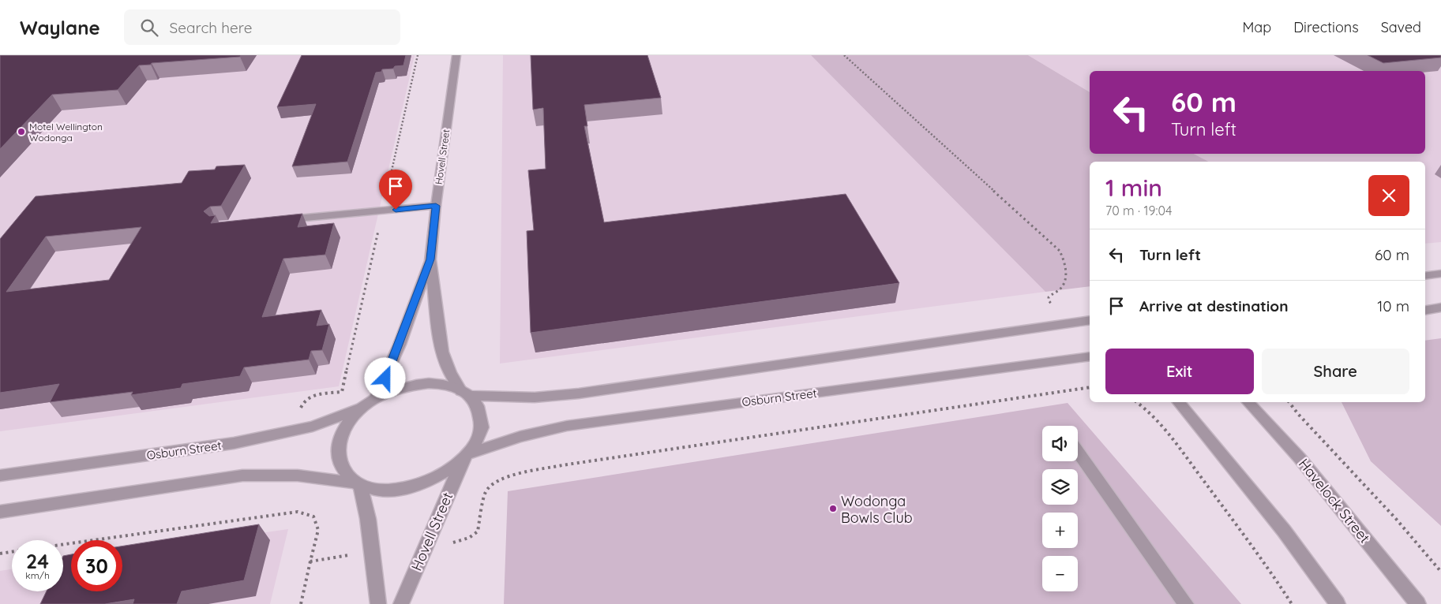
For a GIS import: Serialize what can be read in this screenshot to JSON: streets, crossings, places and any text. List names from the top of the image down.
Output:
{
  "streets": {
    "street": ["Hovell Street", "Osburn Street", "Havelock Street"]
  },
  "crossings": [
    ["Hovell Street", "Osburn Street"]
  ],
  "places": ["Motel Wellington Wodonga", "Wodonga Bowls Club"],
  "page": {
    "header": "Waylane",
    "search": "Search here",
    "nav": ["Map", "Directions", "Saved"],
    "turn": ["60 m", "Turn left"],
    "heading": ["1 min", "70 m · 19:04"],
    "list": [
      {
        "name": "Turn left",
        "value": "60 m"
      },
      {
        "name": "Arrive at destination",
        "value": "10 m"
      }
    ],
    "buttons": ["Exit", "Share"],
    "map_buttons": ["+", "−"],
    "speed": "24 km/h",
    "limit": "30"
  }
}
